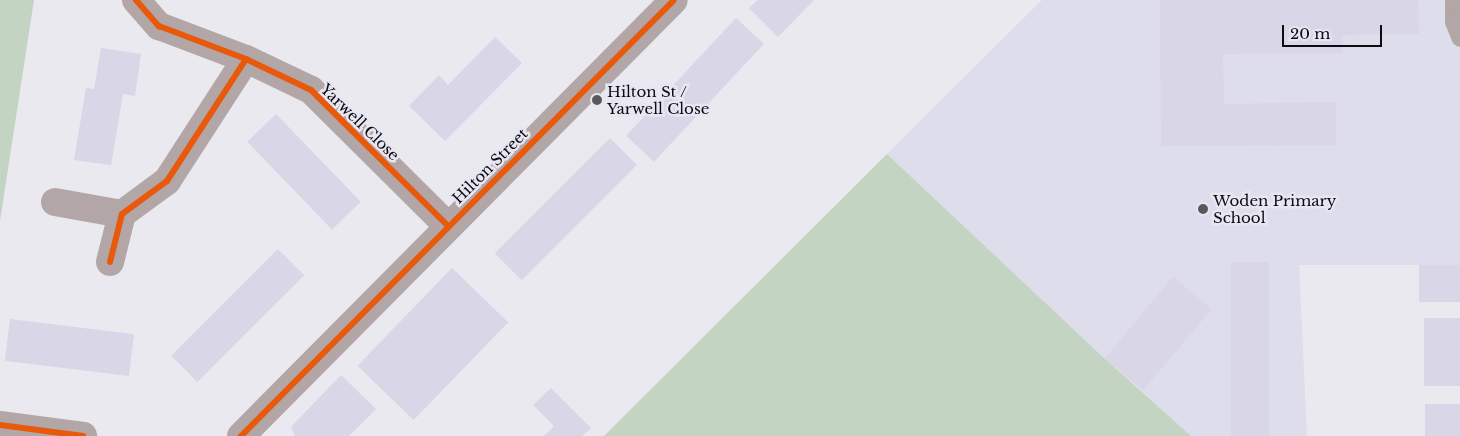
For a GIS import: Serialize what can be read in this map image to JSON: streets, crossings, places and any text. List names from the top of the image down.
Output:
{
  "streets": {
    "street": ["Yarwell Close", "Hilton Street"]
  },
  "crossings": [
    ["Yarwell Close", "Hilton Street"]
  ],
  "places": ["Hilton St / Yarwell Close", "Woden Primary School"],
  "scale_bar": "20 m"
}
